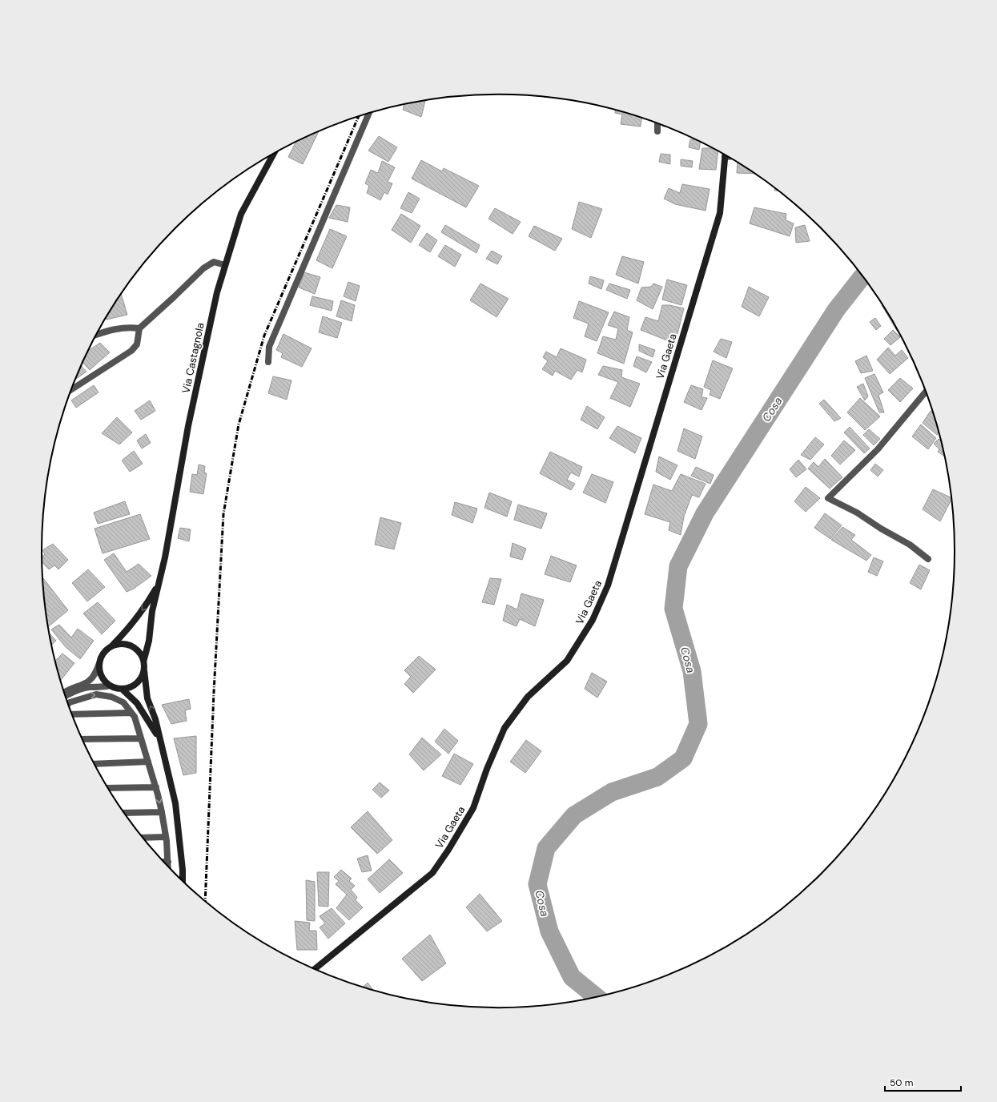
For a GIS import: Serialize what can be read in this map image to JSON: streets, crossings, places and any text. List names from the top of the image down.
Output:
{
  "streets": {
    "main road": ["Via Gaeta", "Via Castagnola"]
  },
  "water": ["Cosa"],
  "scale_bar": "50 m"
}
